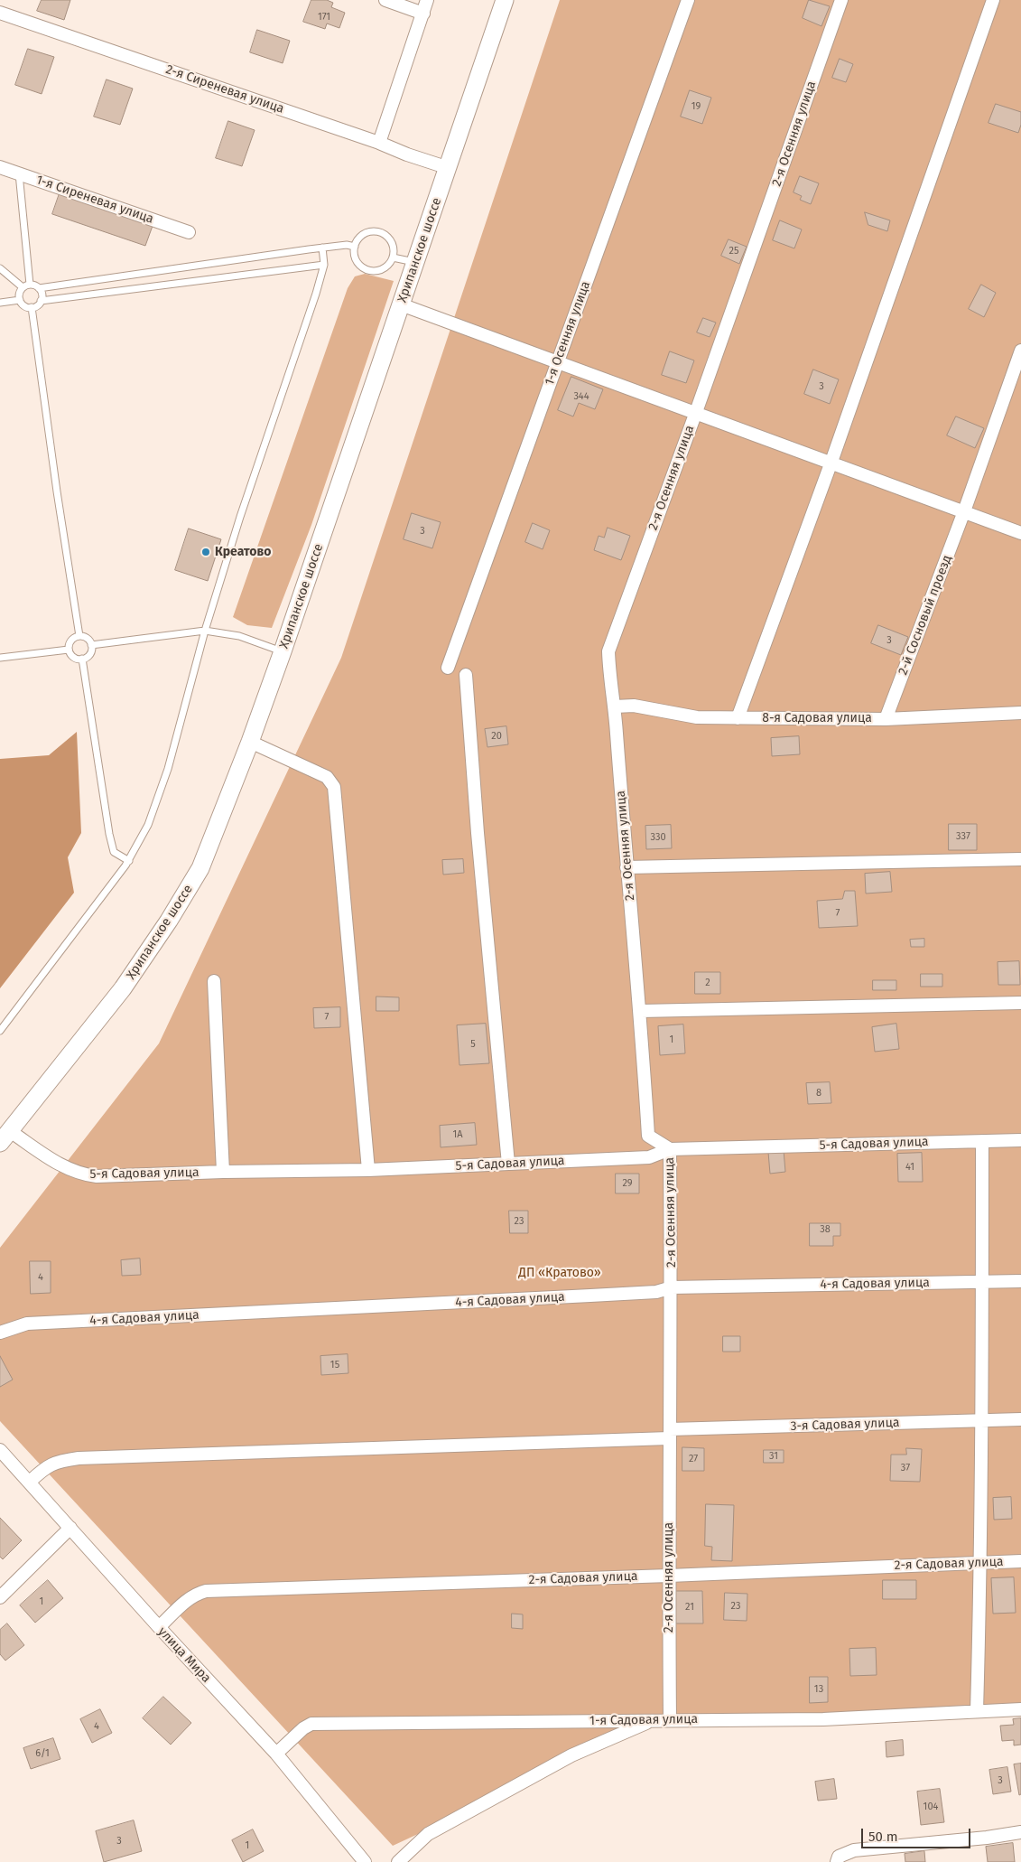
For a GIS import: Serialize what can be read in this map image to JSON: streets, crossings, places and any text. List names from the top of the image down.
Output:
{
  "streets": {
    "main road": ["Хрипанское шоссе"],
    "street": [
      "2-я Сиреневая улица",
      "2-я Осенняя улица",
      "1-я Сиреневая улица",
      "1-я Осенняя улица",
      "2-й Сосновый проезд",
      "8-я Садовая улица",
      "5-я Садовая улица",
      "4-я Садовая улица",
      "3-я Садовая улица",
      "2-я Садовая улица",
      "улица Мира",
      "1-я Садовая улица"
    ]
  },
  "crossings": [
    ["2-я Сиреневая улица", "Хрипанское шоссе"],
    ["2-я Осенняя улица", "8-я Садовая улица"],
    ["2-я Осенняя улица", "5-я Садовая улица"],
    ["2-я Осенняя улица", "4-я Садовая улица"],
    ["2-я Осенняя улица", "3-я Садовая улица"],
    ["2-я Осенняя улица", "2-я Садовая улица"],
    ["2-я Осенняя улица", "1-я Садовая улица"],
    ["Хрипанское шоссе", "5-я Садовая улица"],
    ["2-й Сосновый проезд", "8-я Садовая улица"],
    ["3-я Садовая улица", "улица Мира"],
    ["2-я Садовая улица", "улица Мира"],
    ["улица Мира", "1-я Садовая улица"]
  ],
  "parks": ["ДП «Кратово»"],
  "places": ["Креатово"],
  "house_numbers": [
    "171",
    "19",
    "25",
    "3",
    "344",
    "3",
    "3",
    "20",
    "337",
    "330",
    "7",
    "2",
    "7",
    "1",
    "5",
    "8",
    "1А",
    "41",
    "29",
    "23",
    "38",
    "4",
    "15",
    "31",
    "27",
    "37",
    "1",
    "23",
    "21",
    "13",
    "4",
    "6/1",
    "3",
    "104",
    "3",
    "1"
  ],
  "scale_bar": "50 m"
}
